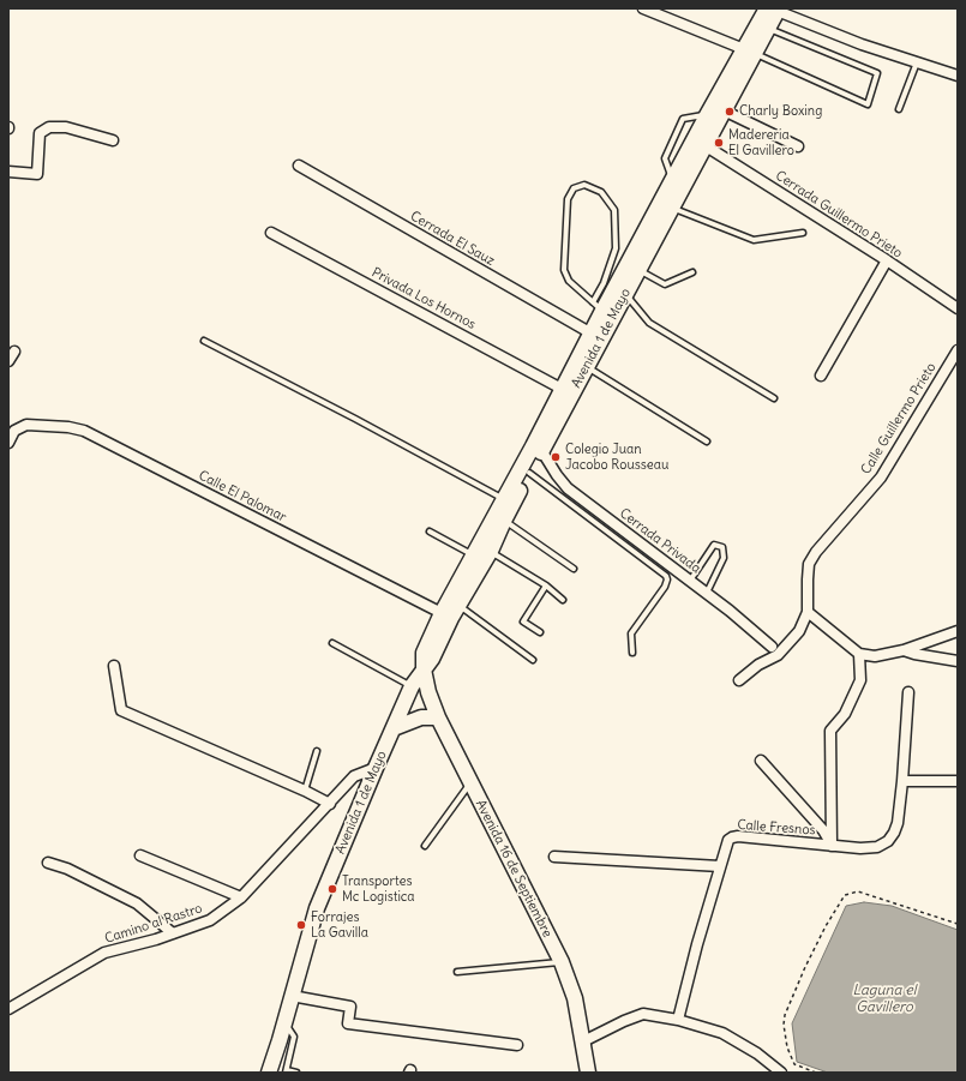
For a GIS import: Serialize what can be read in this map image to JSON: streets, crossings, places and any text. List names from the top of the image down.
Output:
{
  "streets": {
    "main road": ["Avenida 1 de Mayo", "Avenida 16 de Septiembre"],
    "street": [
      "Cerrada Guillermo Prieto",
      "Cerrada El Sauz",
      "Privada Los Hornos",
      "Calle Guillermo Prieto",
      "Calle El Palomar",
      "Cerrada Privada",
      "Calle Fresnos",
      "Camino al Rastro"
    ]
  },
  "crossings": [
    ["Cerrada Guillermo Prieto", "Avenida 1 de Mayo"],
    ["Cerrada El Sauz", "Avenida 1 de Mayo"],
    ["Privada Los Hornos", "Avenida 1 de Mayo"],
    ["Avenida 1 de Mayo", "Calle El Palomar"],
    ["Avenida 1 de Mayo", "Cerrada Privada"],
    ["Avenida 1 de Mayo", "Avenida 16 de Septiembre"],
    ["Avenida 1 de Mayo", "Camino al Rastro"]
  ],
  "water": ["Laguna el Gavillero"],
  "places": [
    "Charly Boxing",
    "Madereria El Gavillero",
    "Colegio Juan Jacobo Rousseau",
    "Transportes Mc Logistica",
    "Forrajes La Gavilla"
  ]
}
